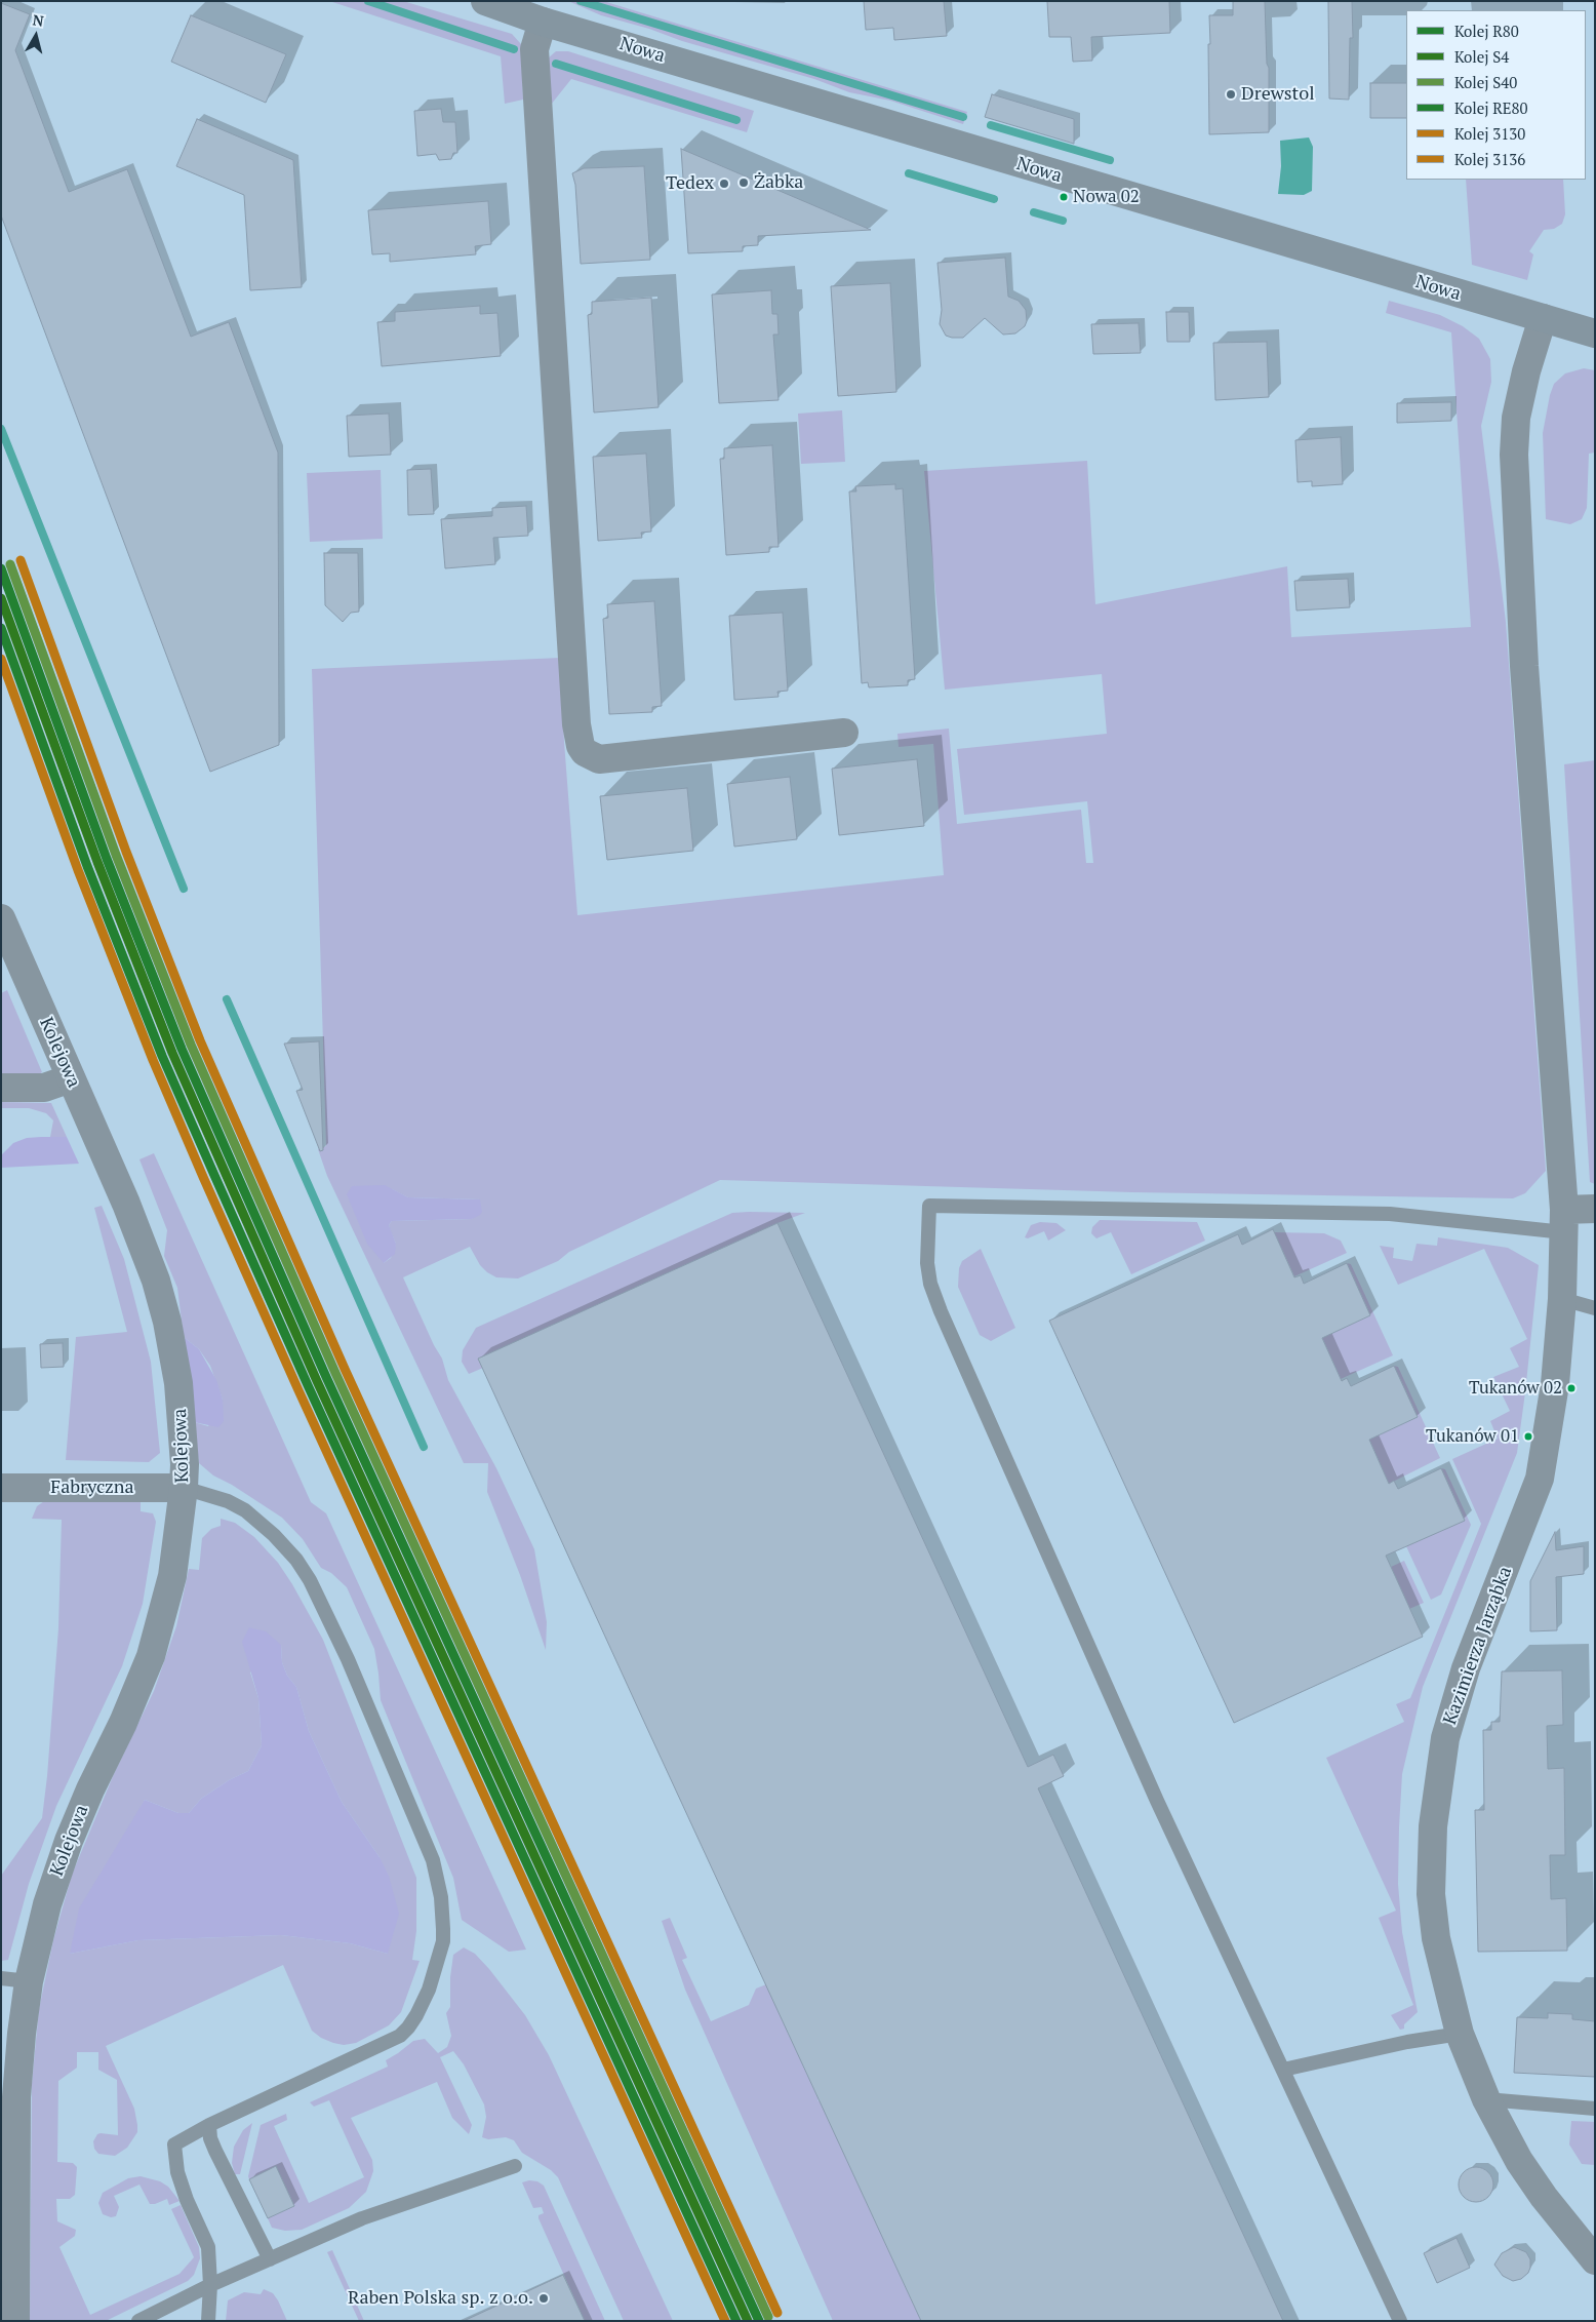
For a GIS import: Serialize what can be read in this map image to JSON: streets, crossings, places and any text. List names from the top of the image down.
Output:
{
  "streets": {
    "main road": ["Nowa"],
    "street": ["Kolejowa", "Fabryczna", "Kazimierza Jarząbka"]
  },
  "crossings": [
    ["Nowa", "Kazimierza Jarząbka"],
    ["Kolejowa", "Fabryczna"]
  ],
  "places": [
    "Drewstol",
    "Żabka",
    "Tedex",
    "Nowa 02",
    "Tukanów 02",
    "Tukanów 01",
    "Raben Polska sp. z o.o."
  ],
  "lines": [
    "rail line 3130",
    "rail line S40",
    "rail line R80",
    "rail line S4",
    "rail line RE80",
    "rail line 3136"
  ],
  "legend": [
    "Kolej R80",
    "Kolej S4",
    "Kolej S40",
    "Kolej RE80",
    "Kolej 3130",
    "Kolej 3136"
  ],
  "north": "top"
}
